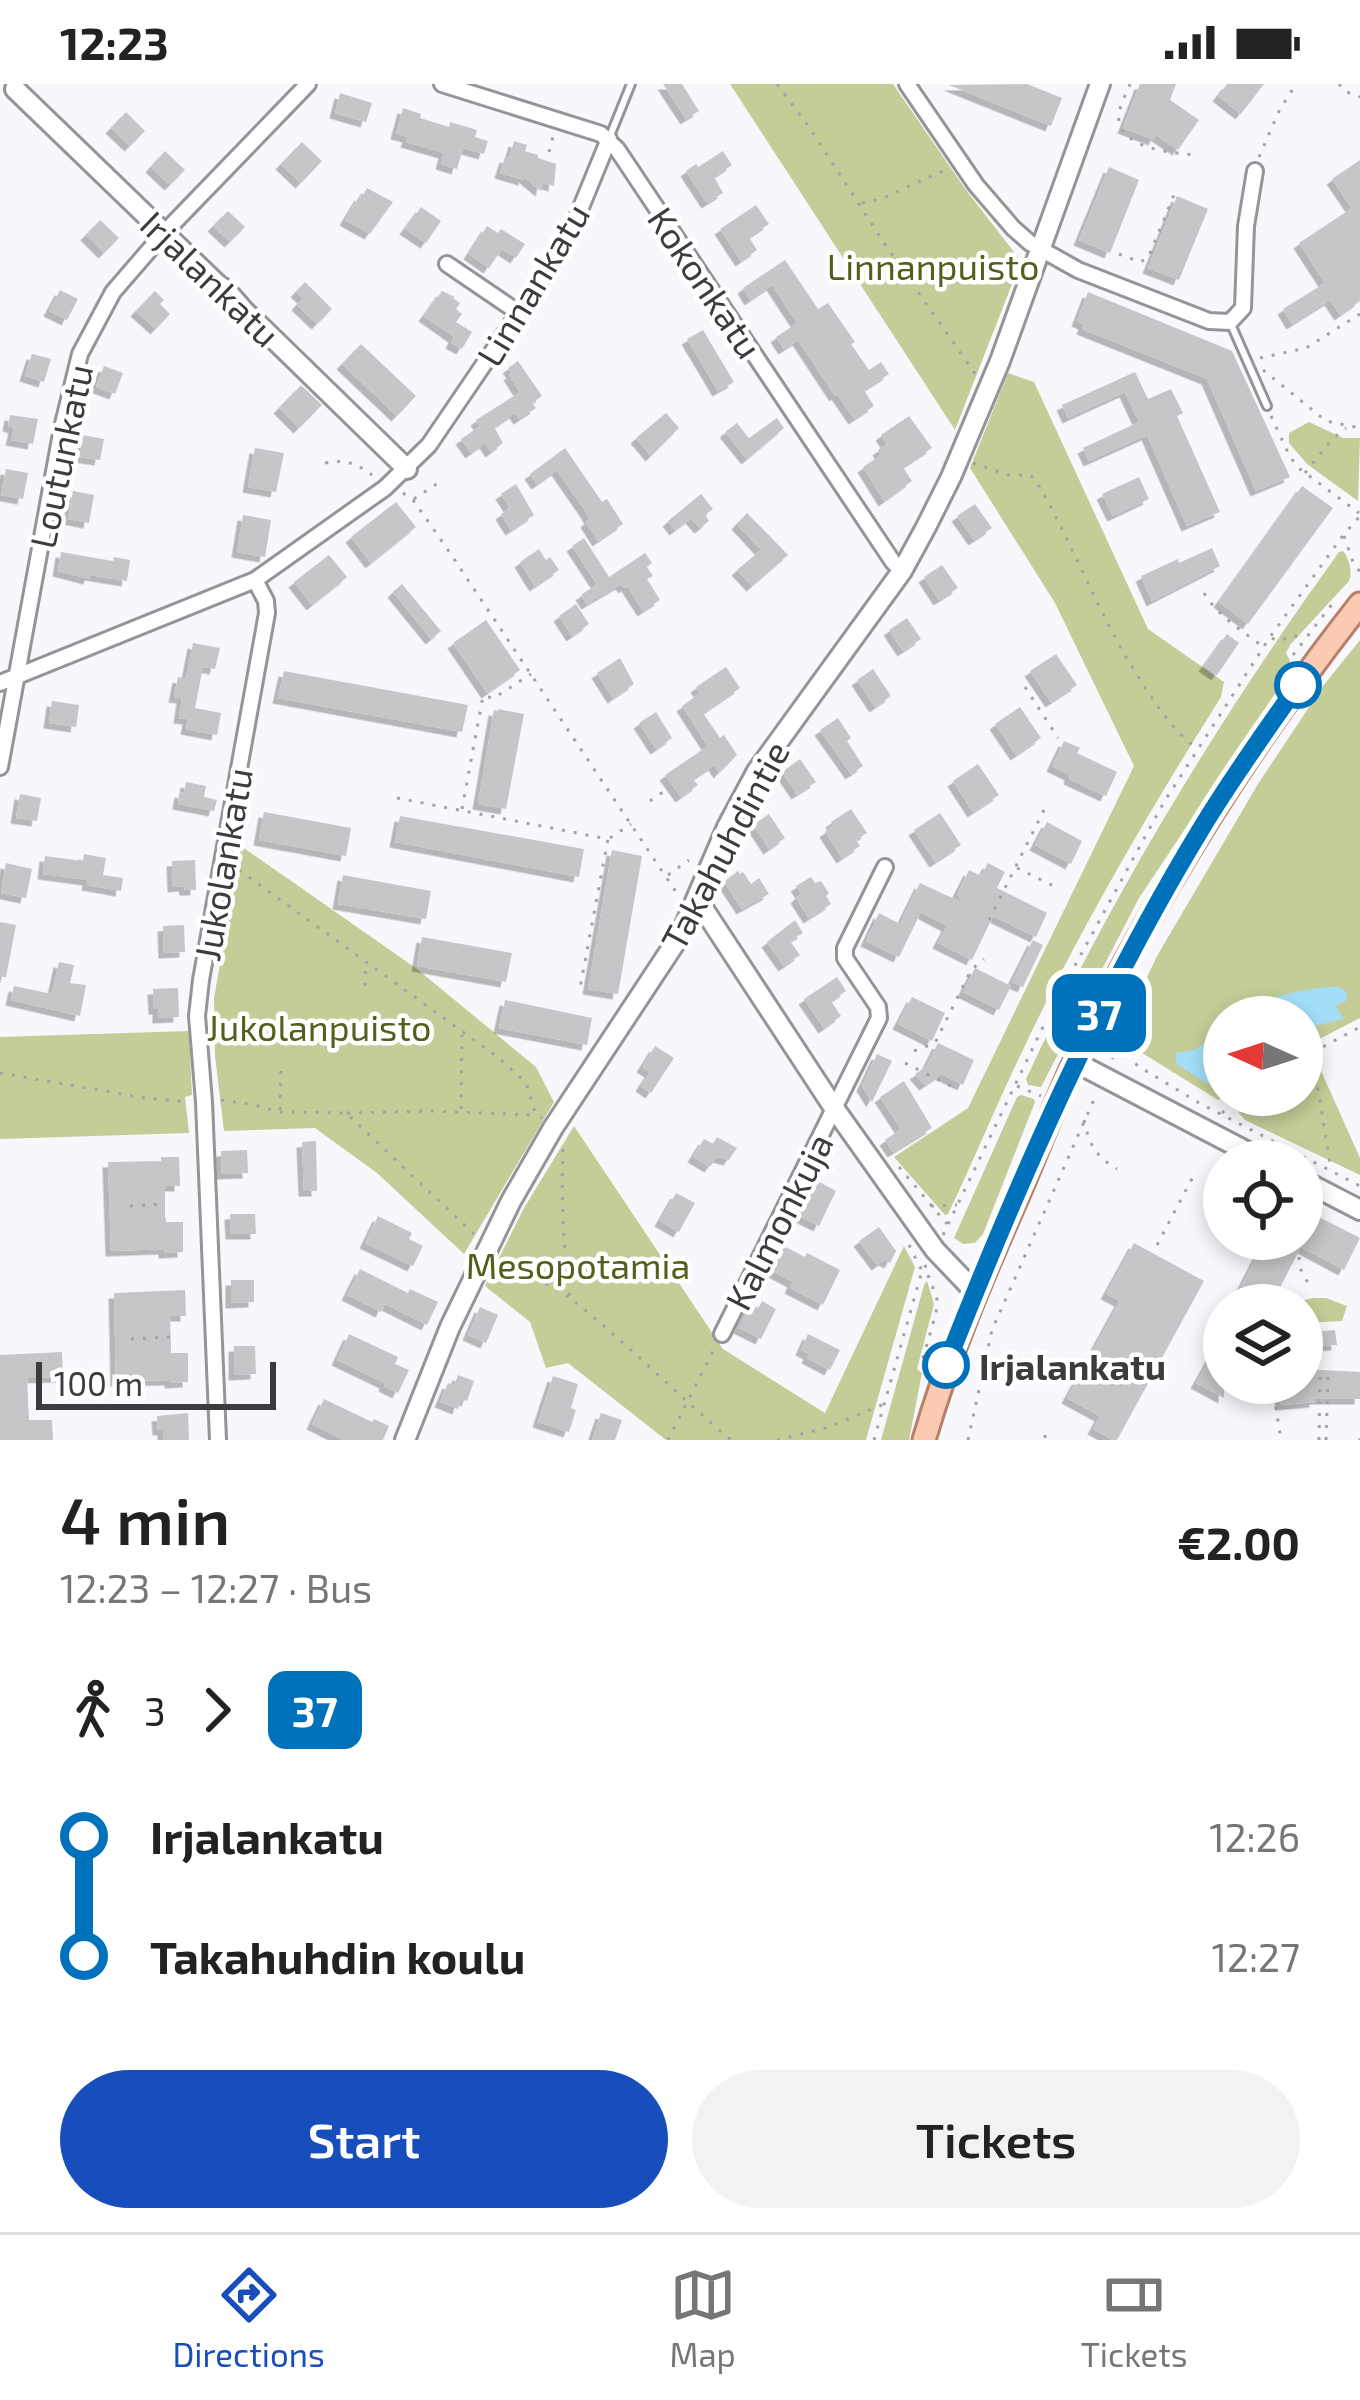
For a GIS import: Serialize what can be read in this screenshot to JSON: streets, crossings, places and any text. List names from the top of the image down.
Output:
{
  "streets": {
    "street": [
      "Irjalankatu",
      "Kokonkatu",
      "Linnankatu",
      "Loutunkatu",
      "Takahuhdintie",
      "Jukolankatu",
      "Kalmonkuja"
    ]
  },
  "crossings": [
    ["Irjalankatu", "Linnankatu"],
    ["Irjalankatu", "Loutunkatu"],
    ["Kokonkatu", "Linnankatu"],
    ["Kokonkatu", "Takahuhdintie"],
    ["Linnankatu", "Loutunkatu"],
    ["Linnankatu", "Jukolankatu"]
  ],
  "parks": ["Linnanpuisto", "Jukolanpuisto", "Mesopotamia"],
  "places": ["Irjalankatu"],
  "lines": ["bus line 37"],
  "scale_bar": "100 m",
  "north": "left",
  "page": {
    "status": "12:23",
    "on_map": "37",
    "scale": "100 m",
    "heading": ["4 min", "12:23 – 12:27 · Bus", "€2.00"],
    "legs": ["3", "37"],
    "list": [
      {
        "name": "Irjalankatu",
        "value": "12:26"
      },
      {
        "name": "Takahuhdin koulu",
        "value": "12:27"
      }
    ],
    "buttons": ["Start", "Tickets"],
    "tabs": ["Directions", "Map", "Tickets"]
  }
}
